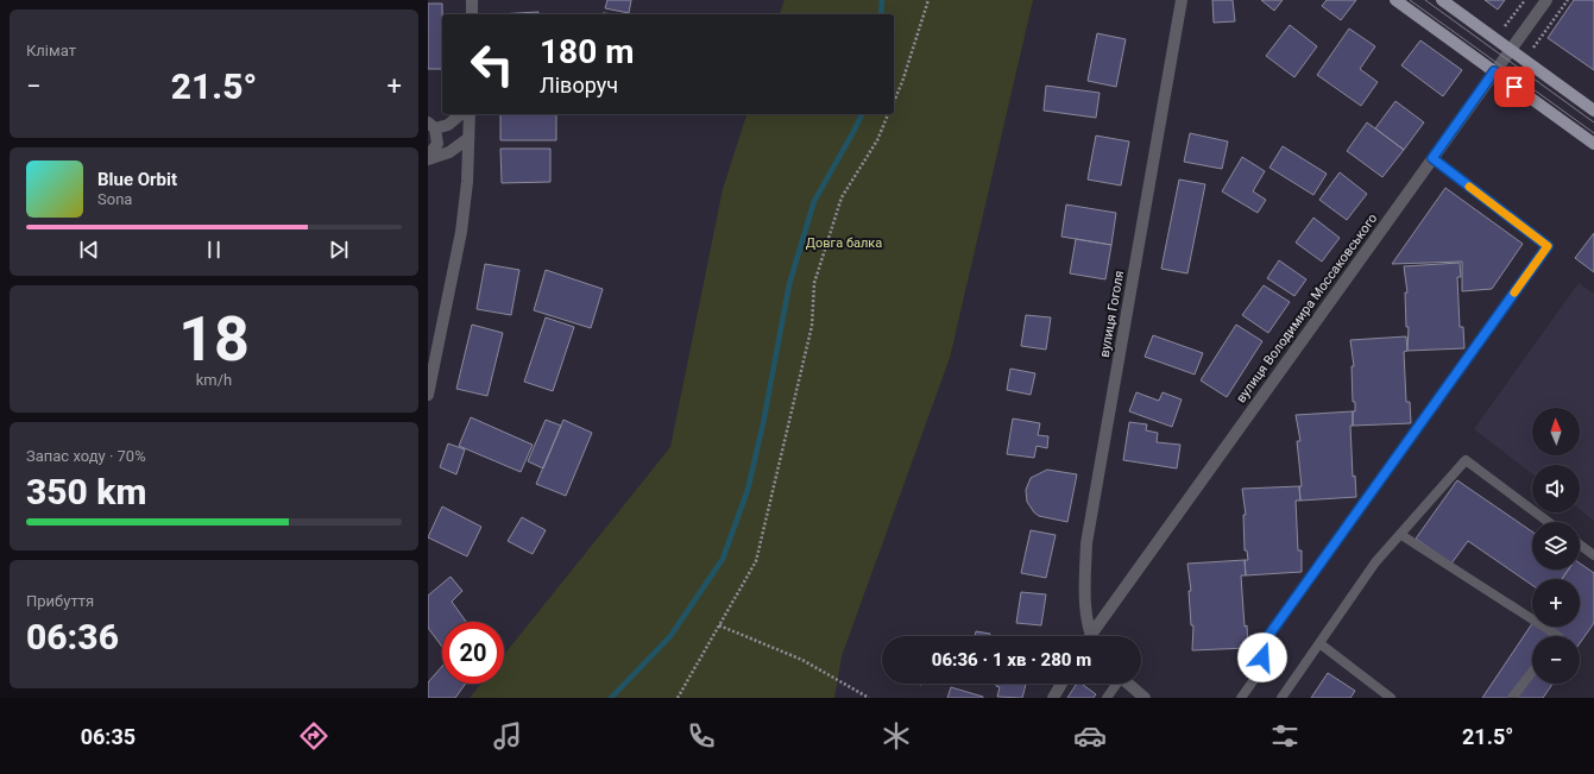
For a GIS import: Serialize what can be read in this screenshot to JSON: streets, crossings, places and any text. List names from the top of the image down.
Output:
{
  "streets": {
    "street": ["вулиця Володимира Моссаковського", "вулиця Гоголя"]
  },
  "parks": ["Довга балка"],
  "north": "top",
  "page": {
    "tile": [
      "Клімат",
      ["18", "km/h"],
      ["Запас ходу · 70%", "350 km"],
      ["Прибуття", "06:36"]
    ],
    "turn": ["180 m", "Ліворуч"],
    "heat": ["−", "21.5°", "+"],
    "song": ["Blue Orbit", "Sona"],
    "map_buttons": ["+", "−"],
    "limit": "20",
    "trip": "06:36 · 1 хв · 280 m",
    "tabs": ["06:35", "21.5°"]
  }
}
